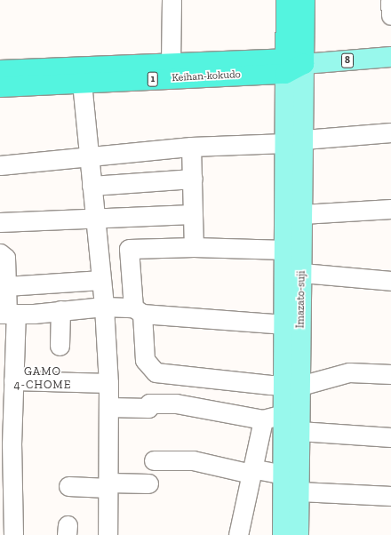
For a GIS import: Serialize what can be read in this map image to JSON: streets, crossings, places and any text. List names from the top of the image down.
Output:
{
  "streets": {
    "highway": ["Keihan-kokudo", "1"],
    "main road": ["8", "Imazato-suji"]
  },
  "crossings": [
    ["8", "Keihan-kokudo"],
    ["8", "Imazato-suji"],
    ["Keihan-kokudo", "Imazato-suji"]
  ],
  "districts": ["GAMO 4-CHOME"]
}
